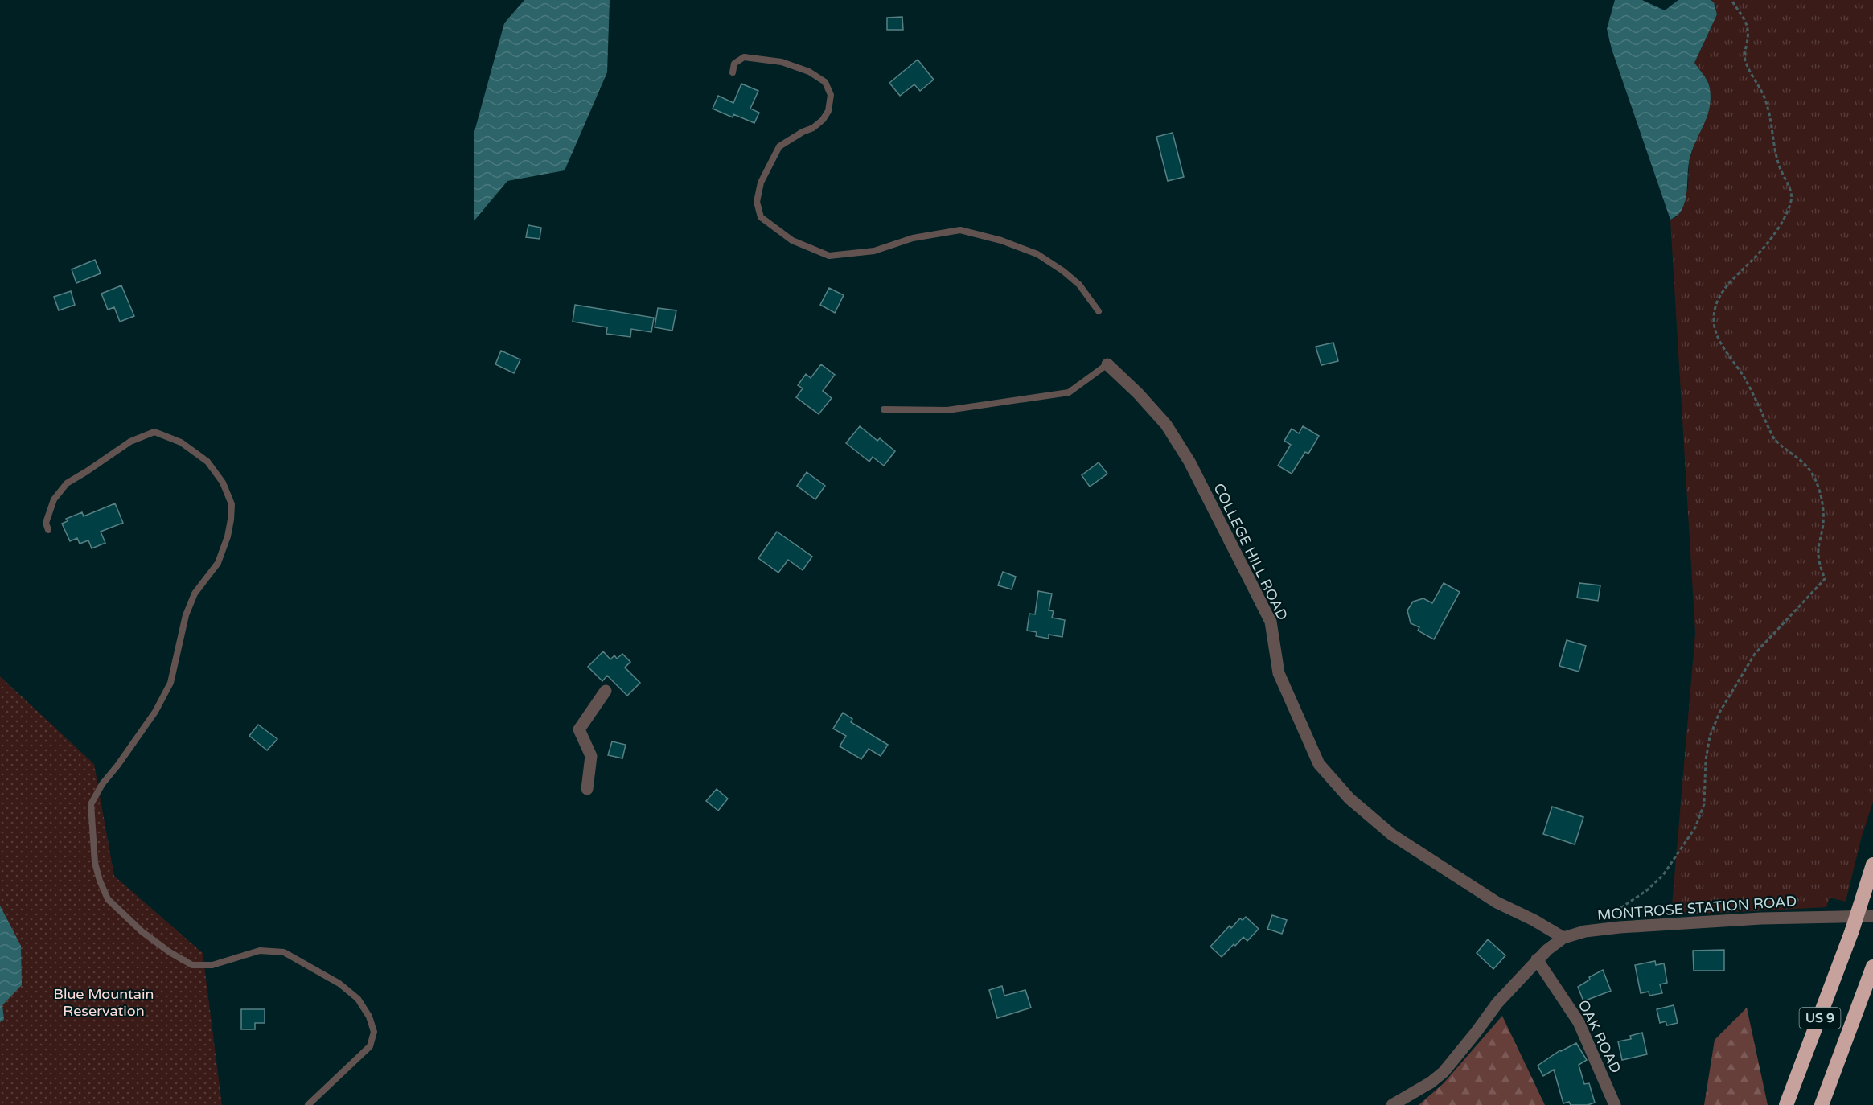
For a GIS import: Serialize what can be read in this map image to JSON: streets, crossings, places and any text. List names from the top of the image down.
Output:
{
  "streets": {
    "highway": ["US 9"],
    "street": ["COLLEGE HILL ROAD", "MONTROSE STATION ROAD", "OAK ROAD"]
  },
  "crossings": [
    ["COLLEGE HILL ROAD", "MONTROSE STATION ROAD"],
    ["MONTROSE STATION ROAD", "OAK ROAD"]
  ],
  "parks": ["Blue Mountain Reservation"]
}
